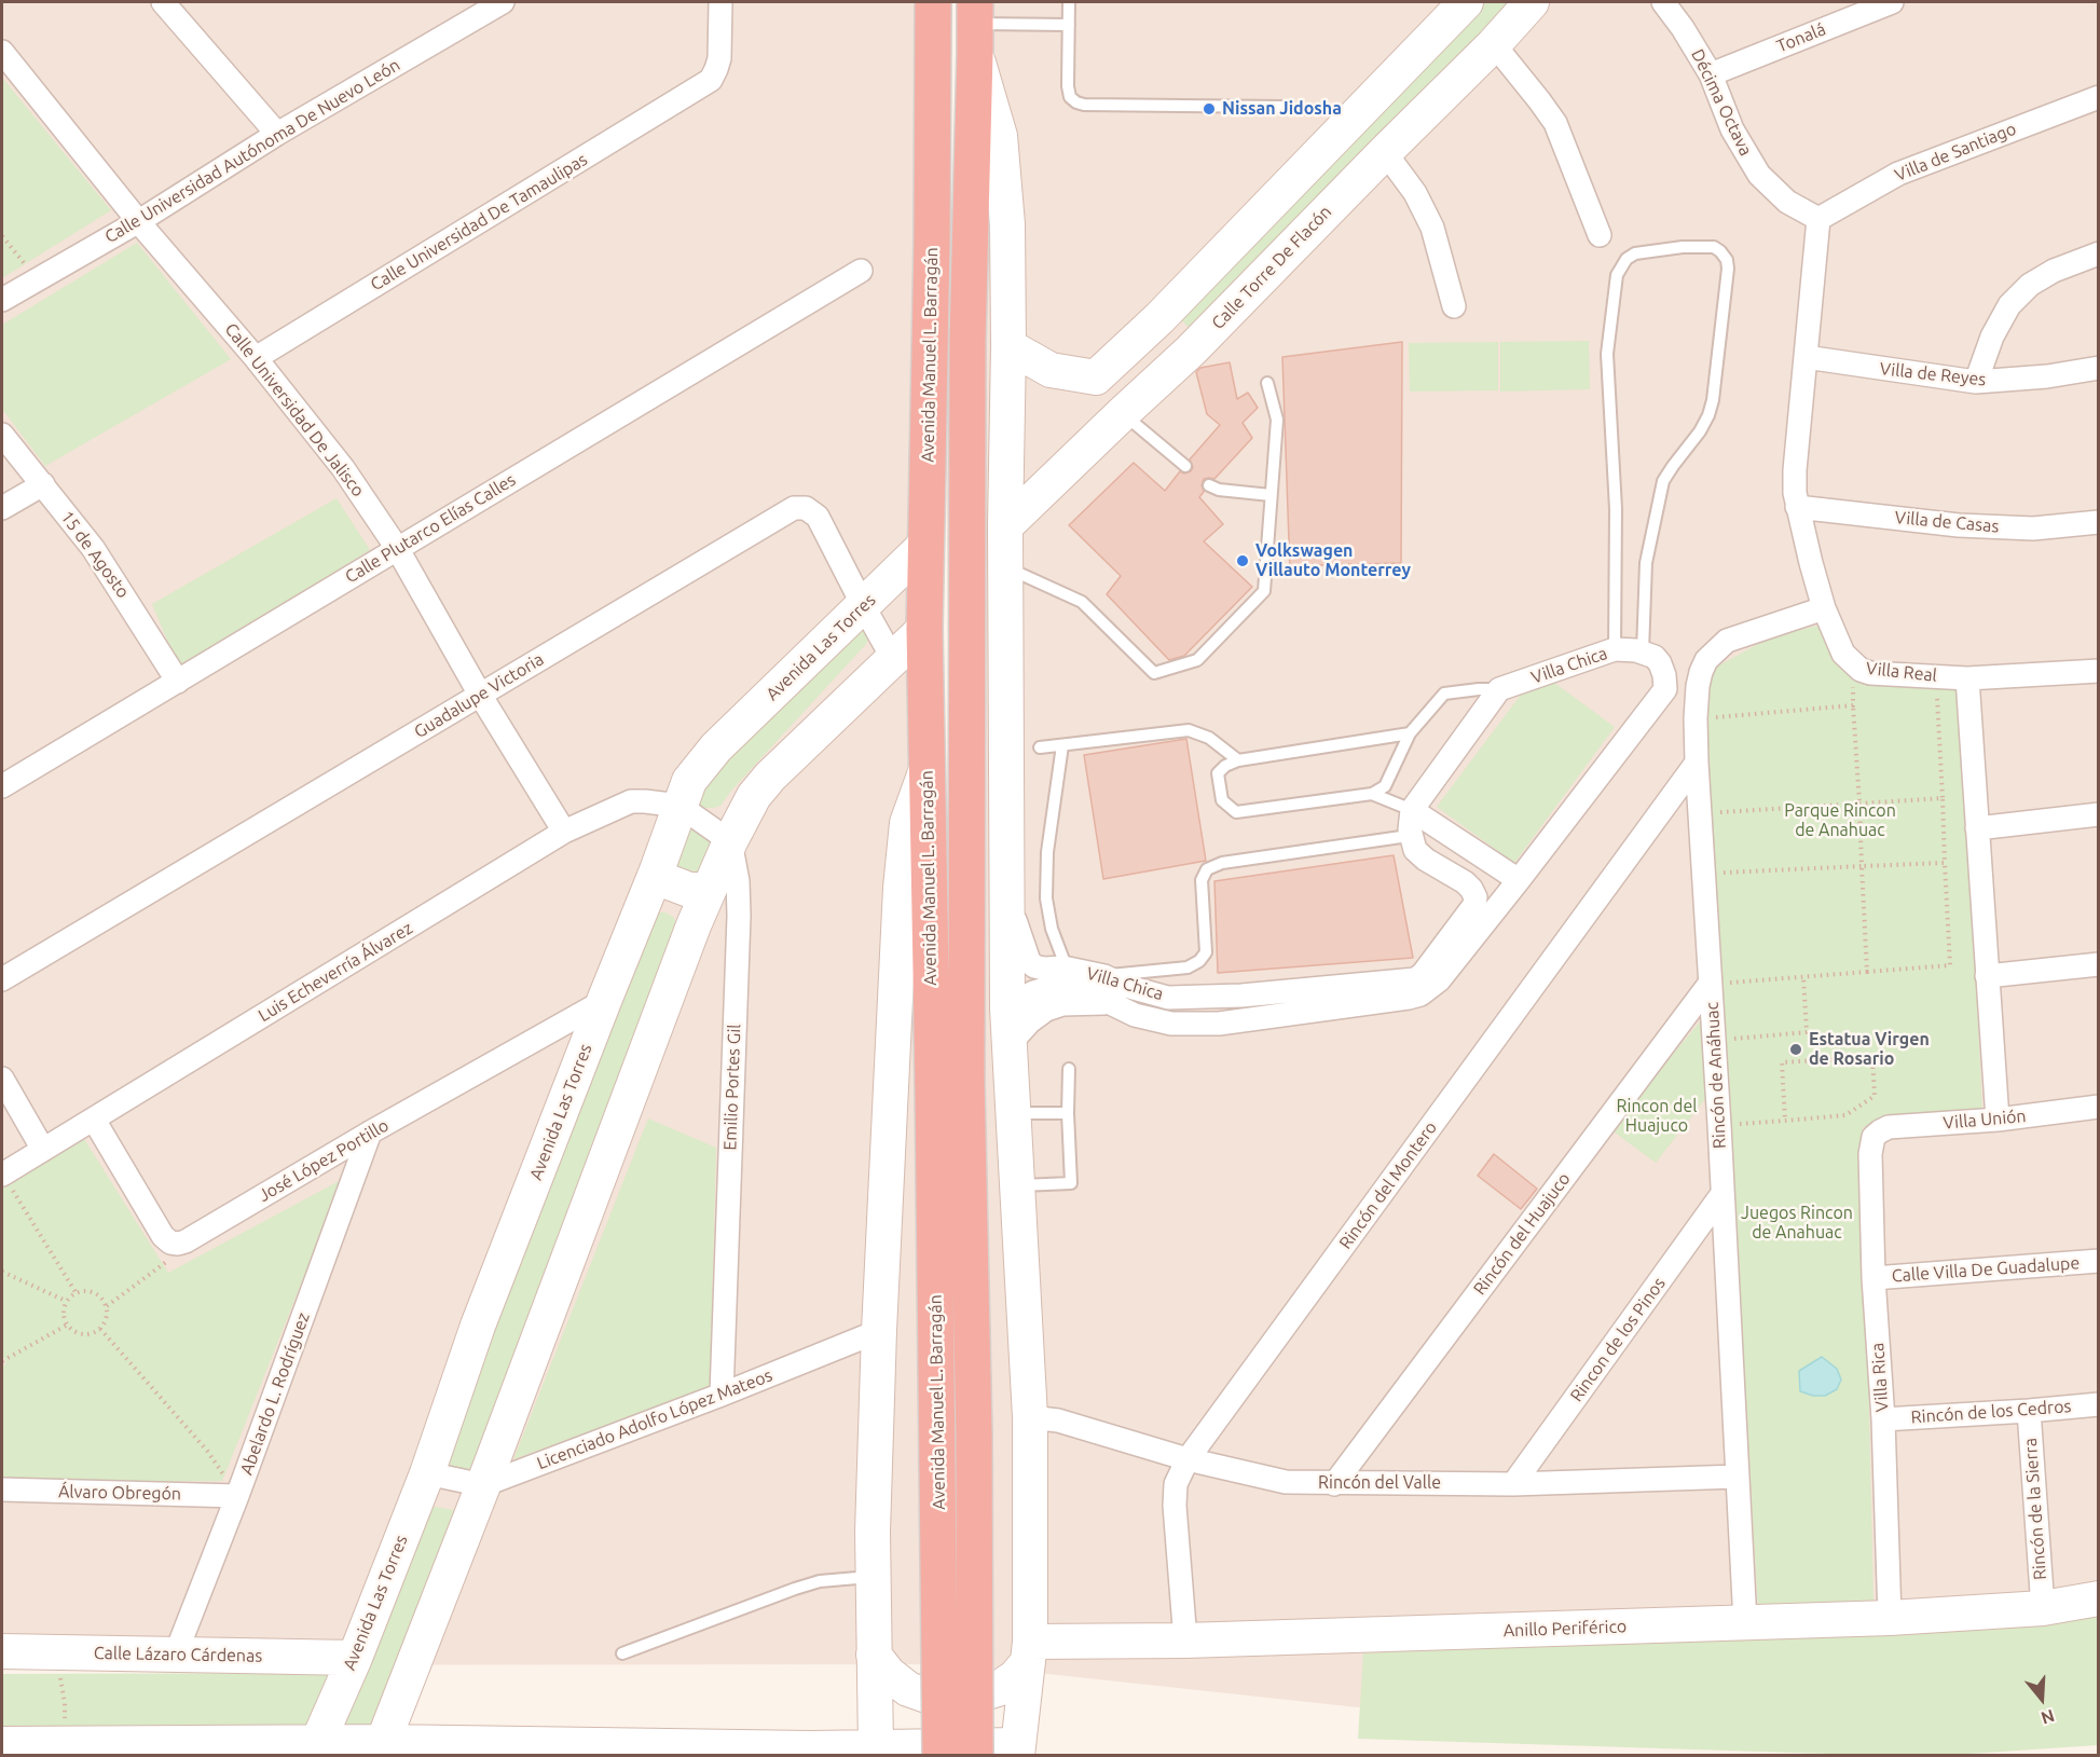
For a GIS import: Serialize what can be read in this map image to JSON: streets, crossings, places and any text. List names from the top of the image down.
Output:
{
  "streets": {
    "highway": ["Avenida Manuel L. Barragán"],
    "street": [
      "Tonalá",
      "Décima Octava",
      "Calle Universidad Autónoma De Nuevo León",
      "Villa de Santiago",
      "Calle Universidad De Tamaulipas",
      "Calle Torre De Flacón",
      "Villa de Reyes",
      "Calle Universidad De Jalisco",
      "Villa de Casas",
      "Calle Plutarco Elías Calles",
      "15 de Agosto",
      "Avenida Las Torres",
      "Villa Chica",
      "Villa Real",
      "Guadalupe Victoria",
      "Luis Echeverría Álvarez",
      "Rincón de Anáhuac",
      "Emilio Portes Gil",
      "Villa Unión",
      "José López Portillo",
      "Rincón del Montero",
      "Rincón del Huajuco",
      "Calle Villa De Guadalupe",
      "Rincon de los Pinos",
      "Villa Rica",
      "Abelardo L. Rodríguez",
      "Rincón de los Cedros",
      "Licenciado Adolfo López Mateos",
      "Rincón del Valle",
      "Álvaro Obregón",
      "Rincón de la Sierra",
      "Anillo Periférico",
      "Calle Lázaro Cárdenas"
    ]
  },
  "crossings": [
    ["Tonalá", "Décima Octava"],
    ["Décima Octava", "Villa de Santiago"],
    ["Décima Octava", "Villa Real"],
    ["Calle Universidad Autónoma De Nuevo León", "Calle Universidad De Jalisco"],
    ["Villa de Santiago", "Villa Real"],
    ["Calle Universidad De Tamaulipas", "Calle Universidad De Jalisco"],
    ["Avenida Manuel L. Barragán", "Avenida Las Torres"],
    ["Villa de Reyes", "Villa Real"],
    ["Calle Universidad De Jalisco", "Calle Plutarco Elías Calles"],
    ["Calle Universidad De Jalisco", "Guadalupe Victoria"],
    ["Calle Universidad De Jalisco", "Luis Echeverría Álvarez"],
    ["Villa de Casas", "Villa Real"],
    ["Calle Plutarco Elías Calles", "15 de Agosto"],
    ["Avenida Las Torres", "Guadalupe Victoria"],
    ["Avenida Las Torres", "Luis Echeverría Álvarez"],
    ["Avenida Las Torres", "José López Portillo"],
    ["Avenida Las Torres", "Calle Lázaro Cárdenas"],
    ["Villa Real", "Rincón de Anáhuac"],
    ["Rincón de Anáhuac", "Rincón del Montero"],
    ["Rincón de Anáhuac", "Rincón del Huajuco"],
    ["Rincón de Anáhuac", "Rincon de los Pinos"],
    ["Rincón de Anáhuac", "Rincón del Valle"],
    ["Rincón de Anáhuac", "Anillo Periférico"],
    ["Emilio Portes Gil", "Licenciado Adolfo López Mateos"],
    ["Villa Unión", "Villa Rica"],
    ["José López Portillo", "Abelardo L. Rodríguez"],
    ["Rincón del Montero", "Rincón del Valle"],
    ["Rincón del Montero", "Anillo Periférico"],
    ["Rincón del Huajuco", "Rincón del Valle"],
    ["Calle Villa De Guadalupe", "Villa Rica"],
    ["Rincon de los Pinos", "Rincón del Valle"],
    ["Villa Rica", "Rincón de los Cedros"],
    ["Villa Rica", "Anillo Periférico"],
    ["Abelardo L. Rodríguez", "Álvaro Obregón"],
    ["Abelardo L. Rodríguez", "Calle Lázaro Cárdenas"],
    ["Rincón de los Cedros", "Rincón de la Sierra"],
    ["Rincón de la Sierra", "Anillo Periférico"]
  ],
  "parks": ["Parque Rincon de Anahuac", "Rincon del Huajuco", "Juegos Rincon de Anahuac"],
  "places": ["Nissan Jidosha", "Volkswagen Villauto Monterrey", "Estatua Virgen de Rosario"],
  "north": "bottom"
}
